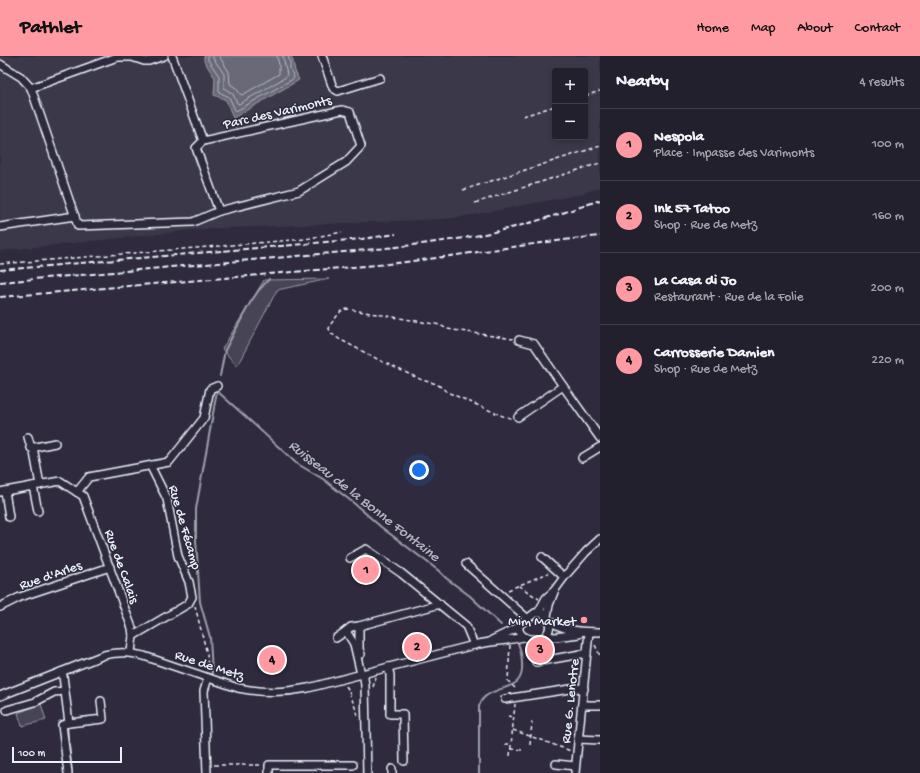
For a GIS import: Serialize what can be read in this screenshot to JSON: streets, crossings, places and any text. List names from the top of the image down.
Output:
{
  "streets": {
    "street": [
      "Parc des Varimonts",
      "Rue de Fécamp",
      "Rue de Calais",
      "Rue d'Arles",
      "Rue de Metz",
      "Rue G. Lenotre"
    ]
  },
  "crossings": [
    ["Rue de Calais", "Rue d'Arles"],
    ["Rue de Calais", "Rue de Metz"]
  ],
  "water": ["Ruisseau de la Bonne Fontaine"],
  "places": ["Mim Market"],
  "scale_bar": "100 m",
  "page": {
    "header": "Pathlet",
    "nav": [
      "Home",
      "Map",
      "About",
      "Contact"
    ],
    "heading": ["Nearby", "4 results"],
    "map_buttons": ["+", "−"],
    "list": [
      {
        "mark": "1",
        "name": "Nespola",
        "note": "Place · Impasse des Varimonts",
        "value": "100 m"
      },
      {
        "mark": "2",
        "name": "Ink 57 Tatoo",
        "note": "Shop · Rue de Metz",
        "value": "160 m"
      },
      {
        "mark": "3",
        "name": "La Casa di Jo",
        "note": "Restaurant · Rue de la Folie",
        "value": "200 m"
      },
      {
        "mark": "4",
        "name": "Carrosserie Damien",
        "note": "Shop · Rue de Metz",
        "value": "220 m"
      }
    ],
    "pins": [
      "1",
      "2",
      "3",
      "4"
    ],
    "scale": "100 m"
  }
}
